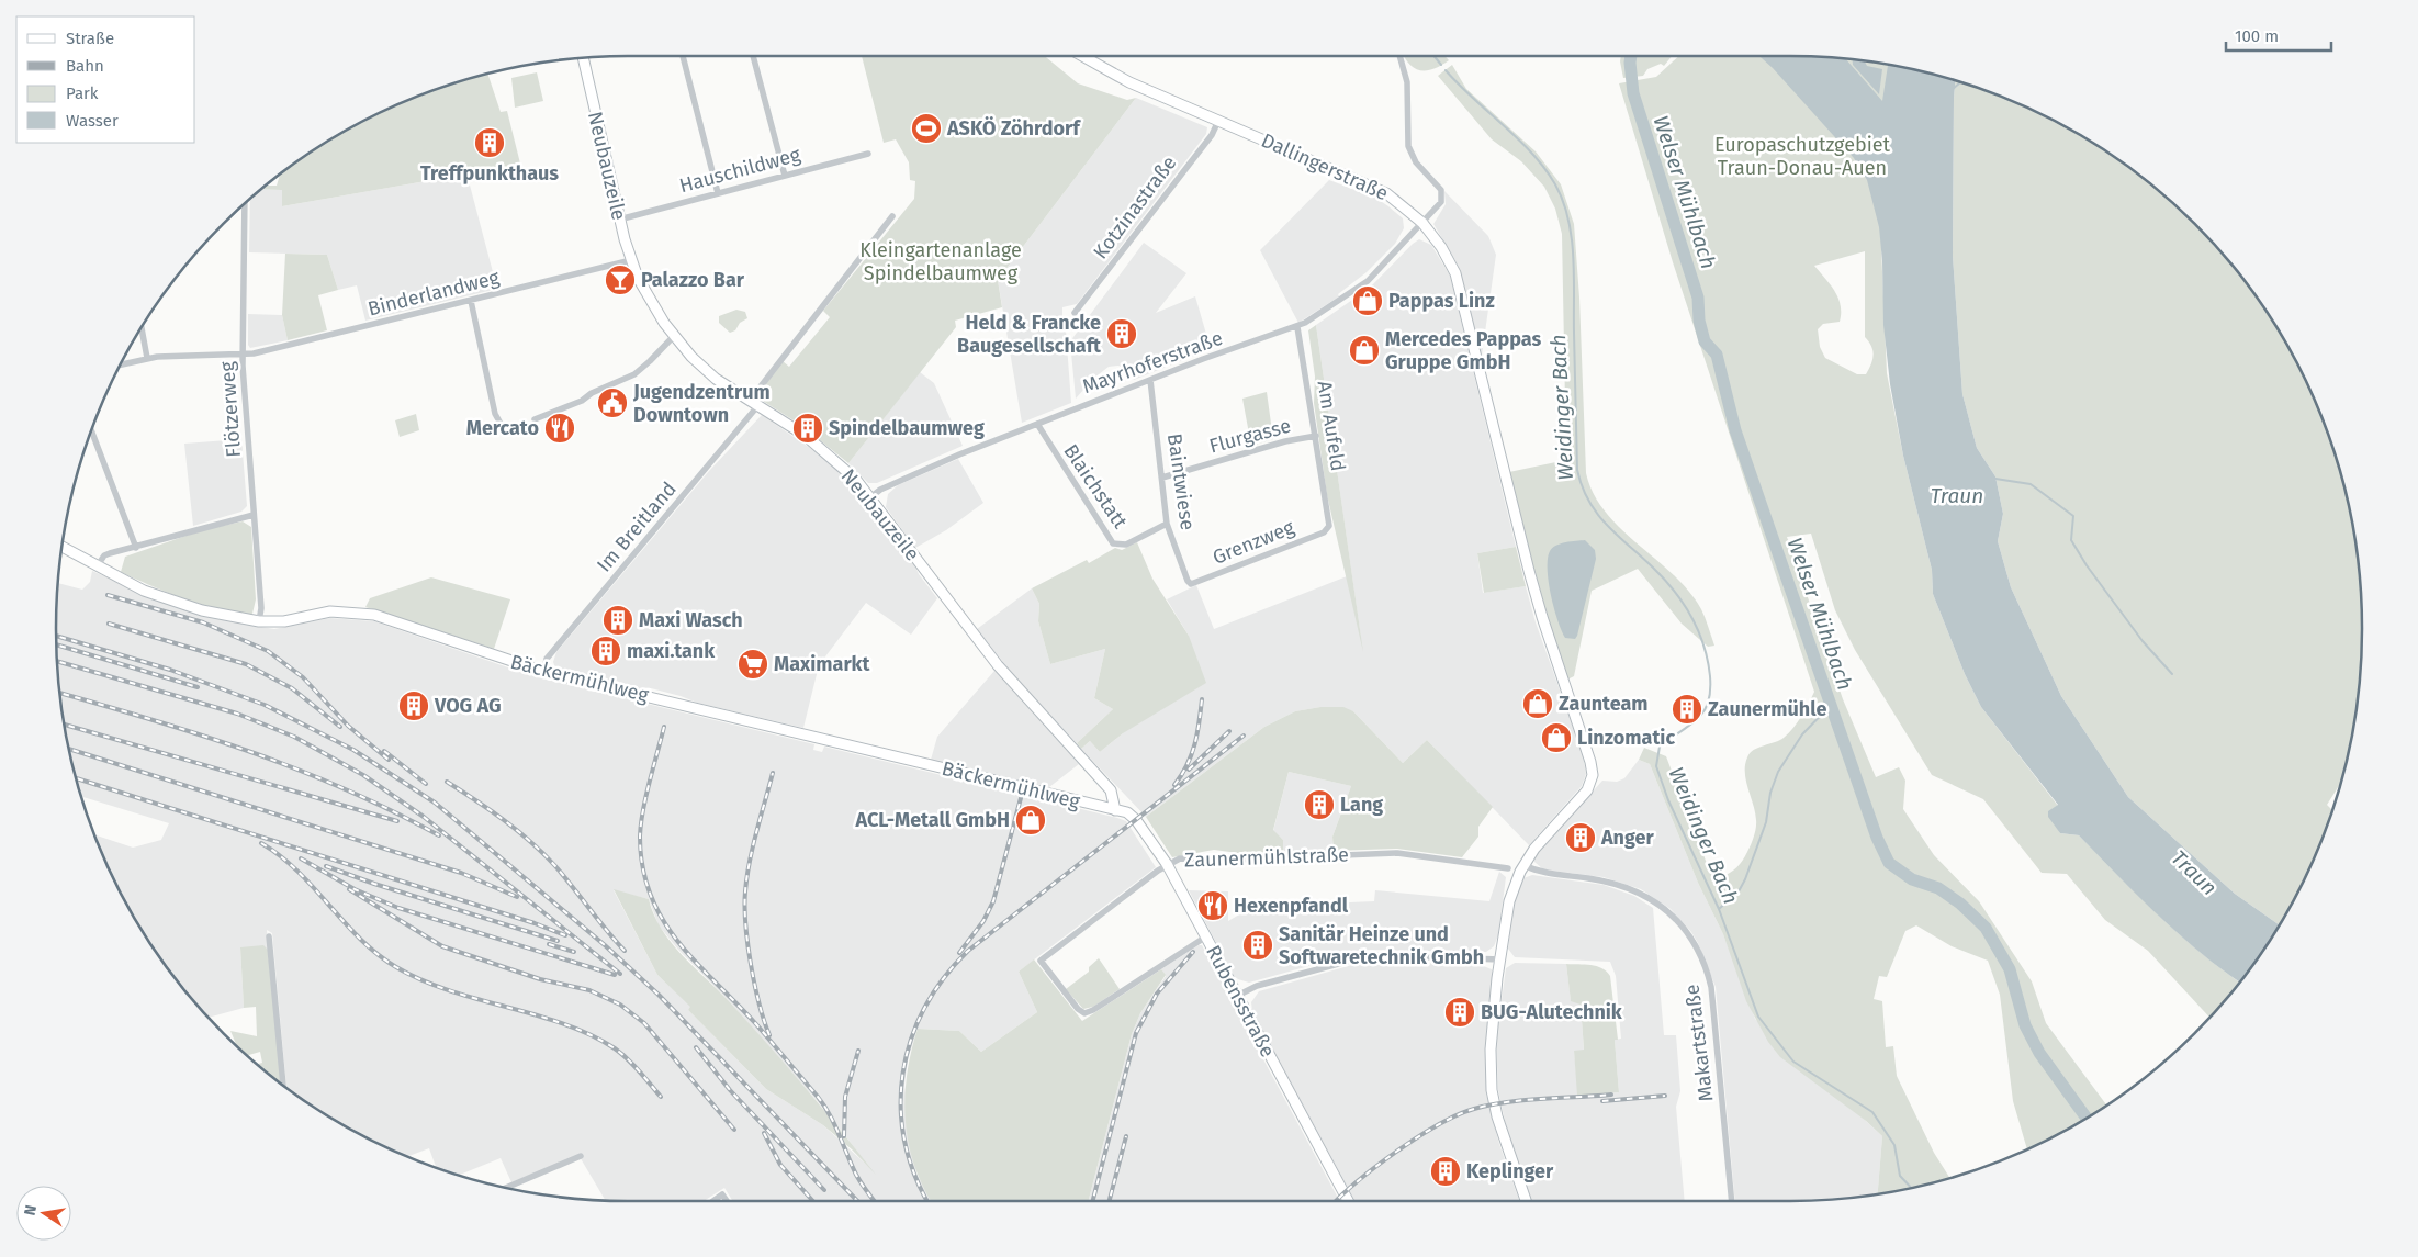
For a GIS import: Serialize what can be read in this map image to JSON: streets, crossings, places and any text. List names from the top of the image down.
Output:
{
  "streets": {
    "street": [
      "Neubauzeile",
      "Dallingerstraße",
      "Hauschildweg",
      "Kotzinastraße",
      "Binderlandweg",
      "Mayrhoferstraße",
      "Flötzerweg",
      "Am Aufeld",
      "Flurgasse",
      "Baintwiese",
      "Blaichstatt",
      "Im Breitland",
      "Grenzweg",
      "Bäckermühlweg",
      "Zaunermühlstraße",
      "Rubensstraße",
      "Makartstraße"
    ]
  },
  "crossings": [
    ["Neubauzeile", "Hauschildweg"],
    ["Neubauzeile", "Binderlandweg"],
    ["Neubauzeile", "Mayrhoferstraße"],
    ["Neubauzeile", "Im Breitland"],
    ["Neubauzeile", "Bäckermühlweg"],
    ["Neubauzeile", "Rubensstraße"],
    ["Dallingerstraße", "Kotzinastraße"],
    ["Dallingerstraße", "Mayrhoferstraße"],
    ["Dallingerstraße", "Makartstraße"],
    ["Binderlandweg", "Flötzerweg"],
    ["Mayrhoferstraße", "Am Aufeld"],
    ["Mayrhoferstraße", "Baintwiese"],
    ["Mayrhoferstraße", "Blaichstatt"],
    ["Flötzerweg", "Bäckermühlweg"],
    ["Am Aufeld", "Flurgasse"],
    ["Am Aufeld", "Grenzweg"],
    ["Flurgasse", "Baintwiese"],
    ["Baintwiese", "Blaichstatt"],
    ["Baintwiese", "Grenzweg"],
    ["Im Breitland", "Bäckermühlweg"],
    ["Bäckermühlweg", "Rubensstraße"],
    ["Zaunermühlstraße", "Rubensstraße"]
  ],
  "water": ["Welser Mühlbach", "Weidinger Bach", "Traun"],
  "parks": ["Europaschutzgebiet Traun-Donau-Auen", "Kleingartenanlage Spindelbaumweg"],
  "places": {
    "sports": ["ASKÖ Zöhrdorf"],
    "building": [
      "Treffpunkthaus",
      "Held & Francke Baugesellschaft",
      "Spindelbaumweg",
      "Maxi Wasch",
      "maxi.tank",
      "VOG AG",
      "Zaunermühle",
      "Lang",
      "Anger",
      "Sanitär Heinze und Softwaretechnik Gmbh",
      "BUG-Alutechnik",
      "Keplinger"
    ],
    "bar": ["Palazzo Bar"],
    "shop": [
      "Pappas Linz",
      "Mercedes Pappas Gruppe GmbH",
      "Zaunteam",
      "Linzomatic",
      "ACL-Metall GmbH"
    ],
    "public building": ["Jugendzentrum Downtown"],
    "restaurant": ["Mercato", "Hexenpfandl"],
    "supermarket": ["Maximarkt"]
  },
  "legend": [
    "Straße",
    "Bahn",
    "Park",
    "Wasser"
  ],
  "scale_bar": "100 m",
  "north": "left"
}
